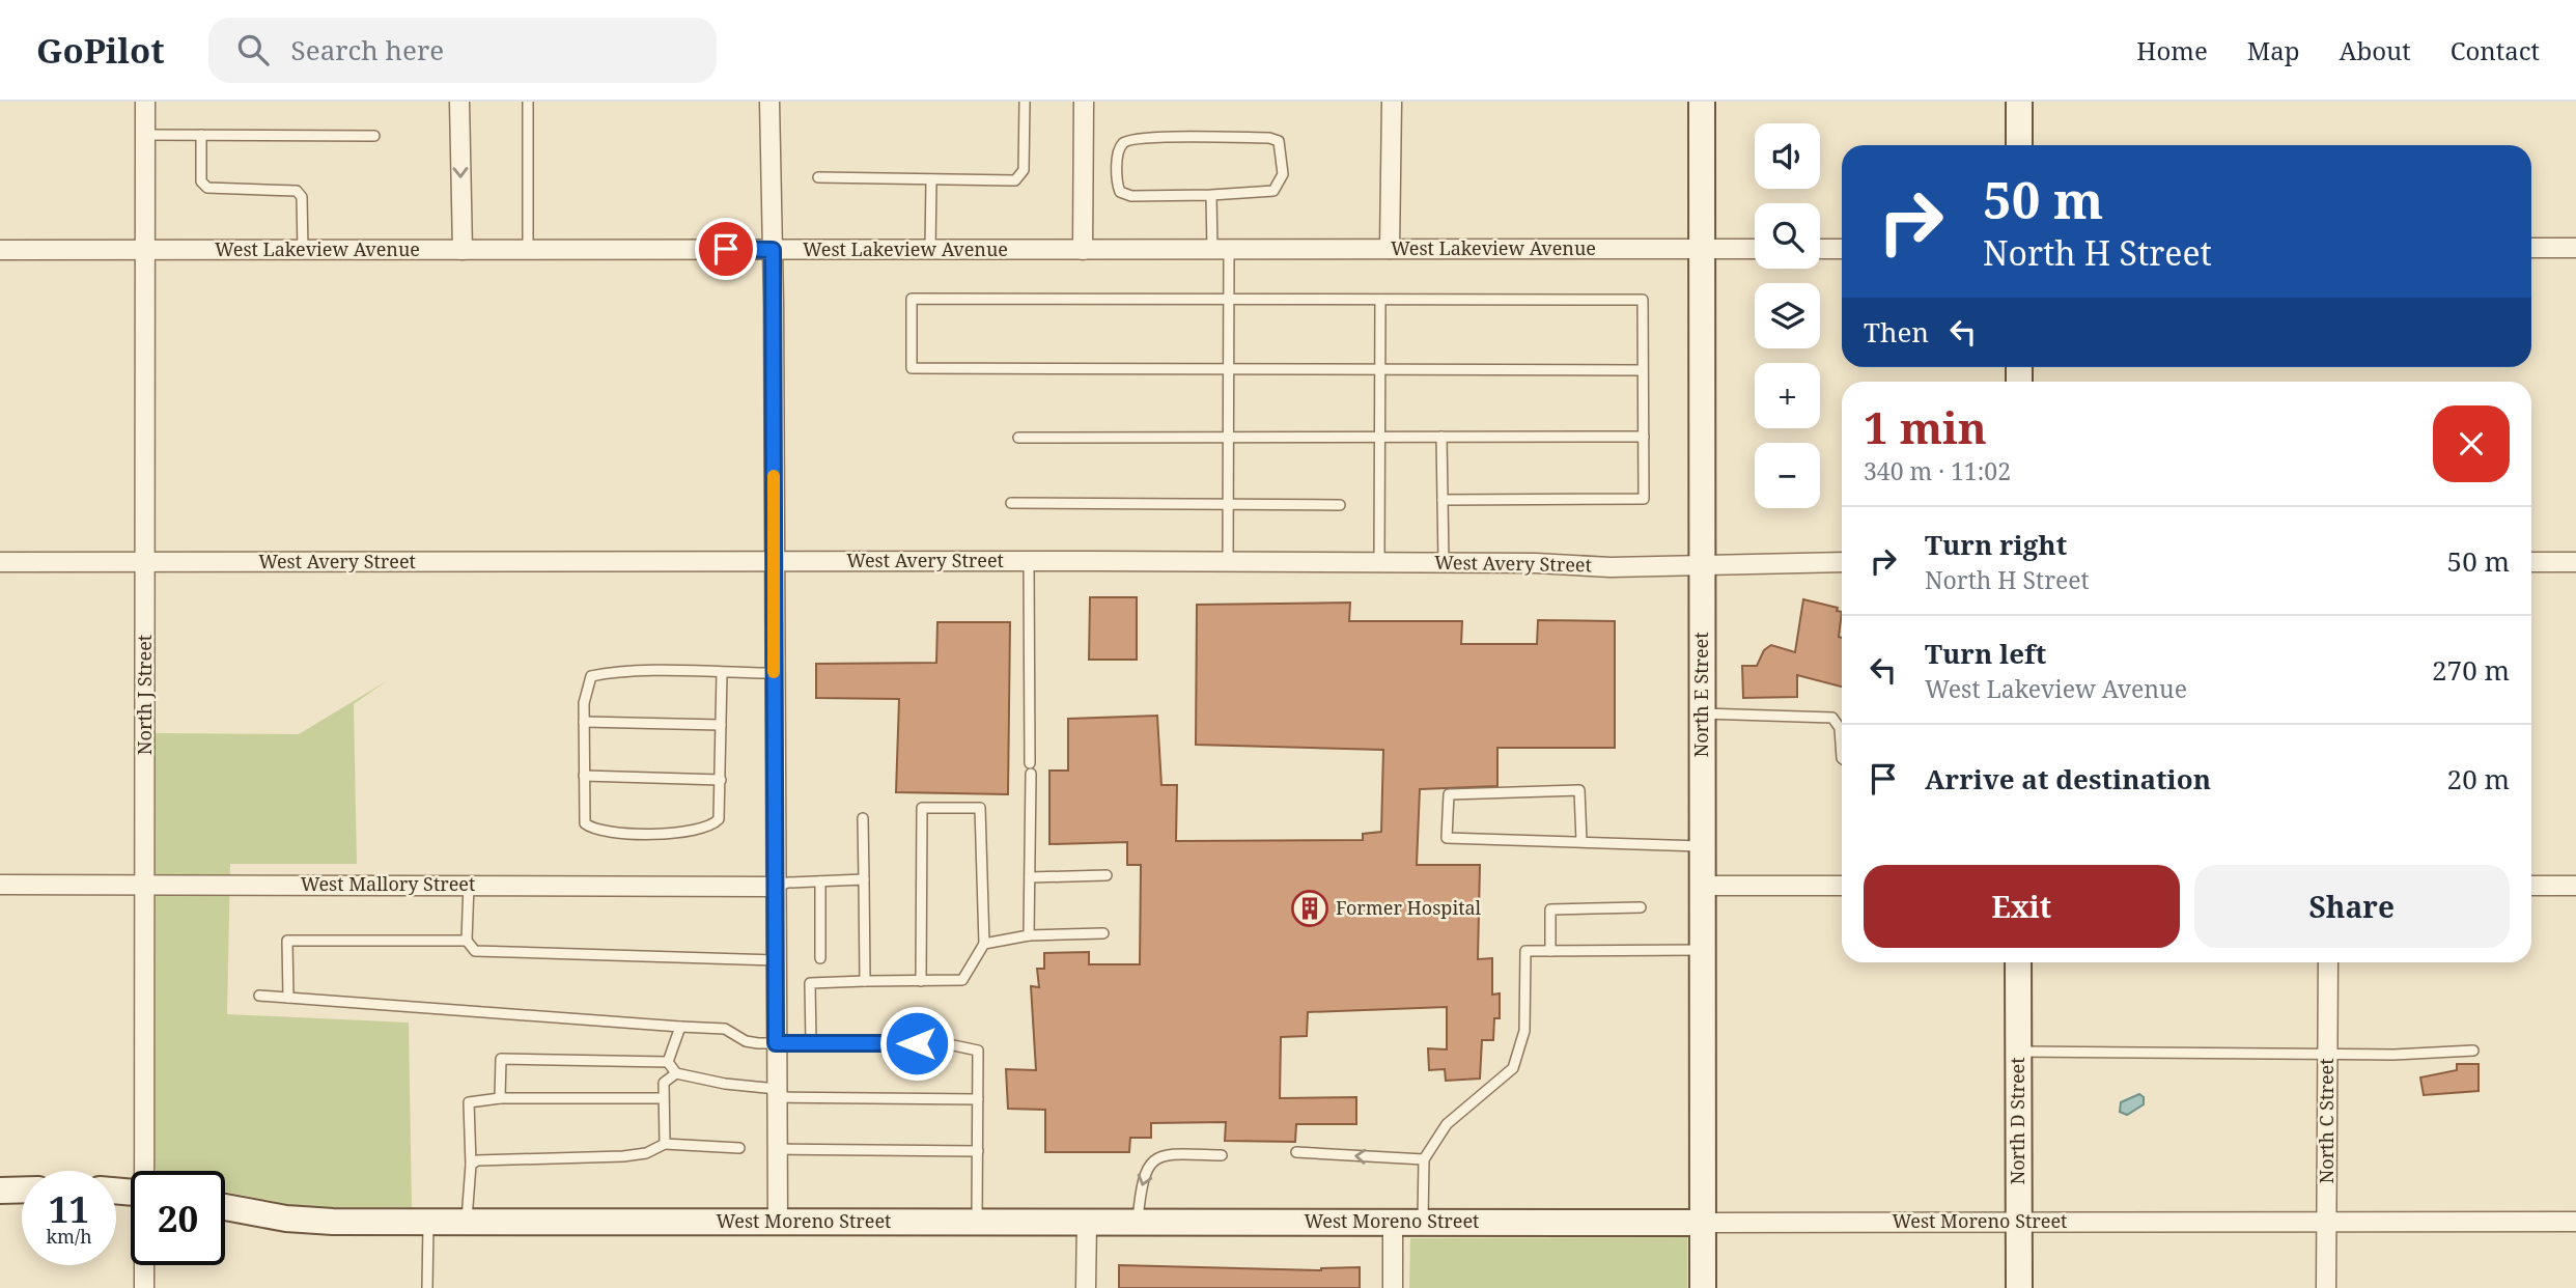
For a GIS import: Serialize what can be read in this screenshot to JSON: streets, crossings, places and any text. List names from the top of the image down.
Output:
{
  "streets": {
    "street": [
      "West Lakeview Avenue",
      "West Avery Street",
      "North J Street",
      "North E Street",
      "West Mallory Street",
      "North D Street",
      "North C Street",
      "West Moreno Street"
    ]
  },
  "crossings": [
    ["West Lakeview Avenue", "North J Street"],
    ["West Lakeview Avenue", "North E Street"],
    ["West Avery Street", "North J Street"],
    ["West Avery Street", "North E Street"],
    ["North J Street", "West Mallory Street"],
    ["North E Street", "West Moreno Street"],
    ["North D Street", "West Moreno Street"],
    ["North C Street", "West Moreno Street"]
  ],
  "places": {
    "building": ["Former Hospital"]
  },
  "page": {
    "header": "GoPilot",
    "search": "Search here",
    "nav": [
      "Home",
      "Map",
      "About",
      "Contact"
    ],
    "map_buttons": ["+", "−"],
    "turn": ["50 m", "North H Street"],
    "then": "Then",
    "heading": ["1 min", "340 m · 11:02"],
    "list": [
      {
        "name": "Turn right",
        "note": "North H Street",
        "value": "50 m"
      },
      {
        "name": "Turn left",
        "note": "West Lakeview Avenue",
        "value": "270 m"
      },
      {
        "name": "Arrive at destination",
        "value": "20 m"
      }
    ],
    "buttons": ["Exit", "Share"],
    "speed": "11 km/h",
    "limit": "20"
  }
}
